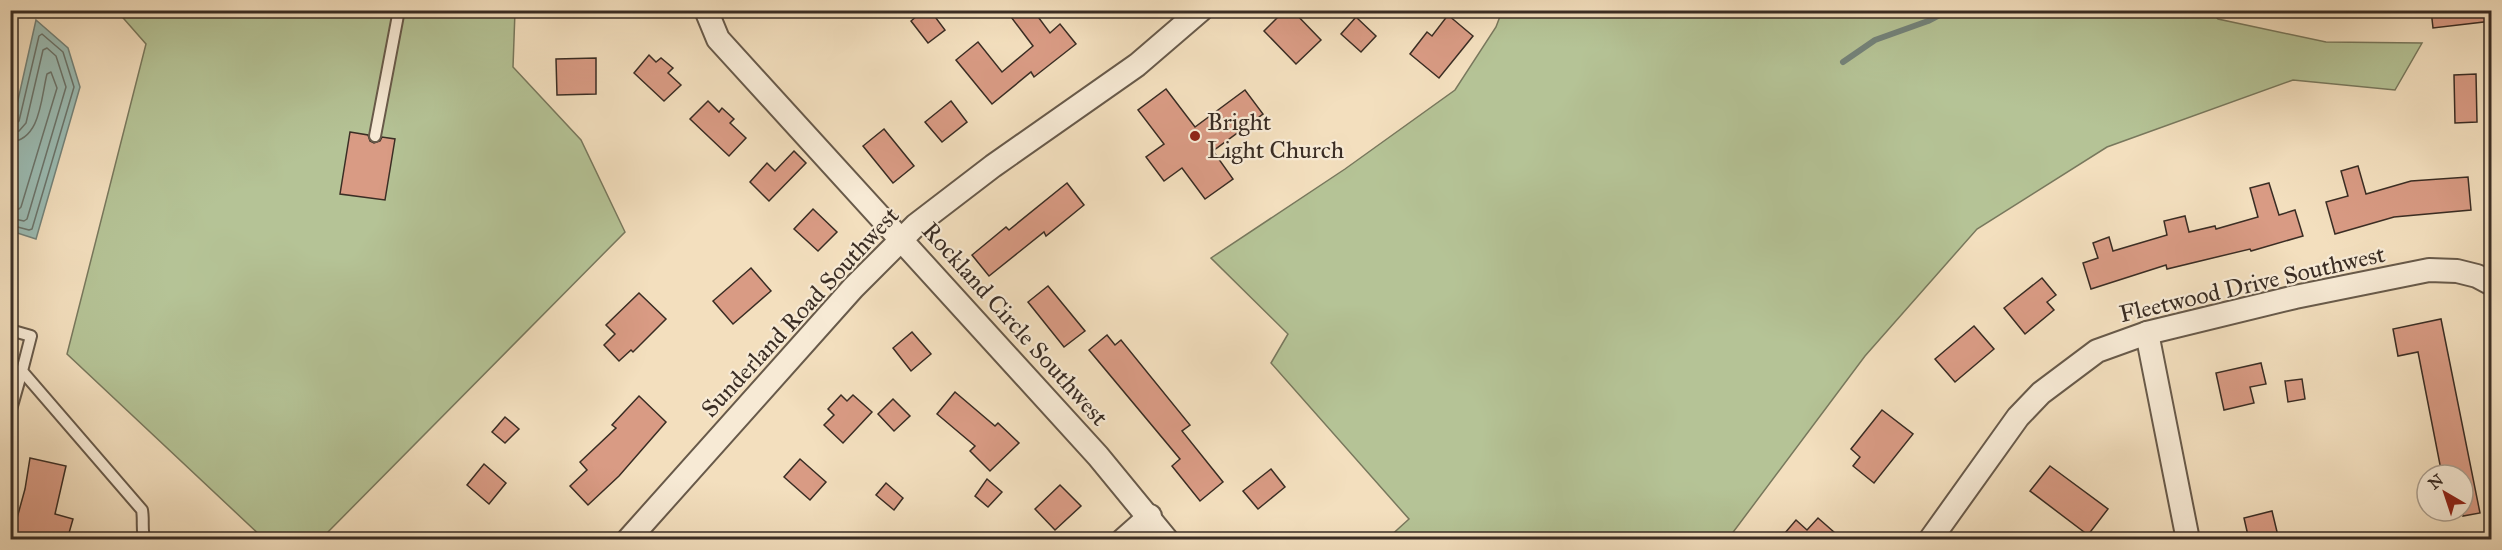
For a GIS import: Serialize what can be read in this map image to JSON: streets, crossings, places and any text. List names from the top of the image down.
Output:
{
  "streets": {
    "street": ["Fleetwood Drive Southwest", "Sunderland Road Southwest", "Rockland Circle Southwest"]
  },
  "crossings": [
    ["Sunderland Road Southwest", "Rockland Circle Southwest"]
  ],
  "places": ["Bright Light Church"],
  "north": "top left"
}
